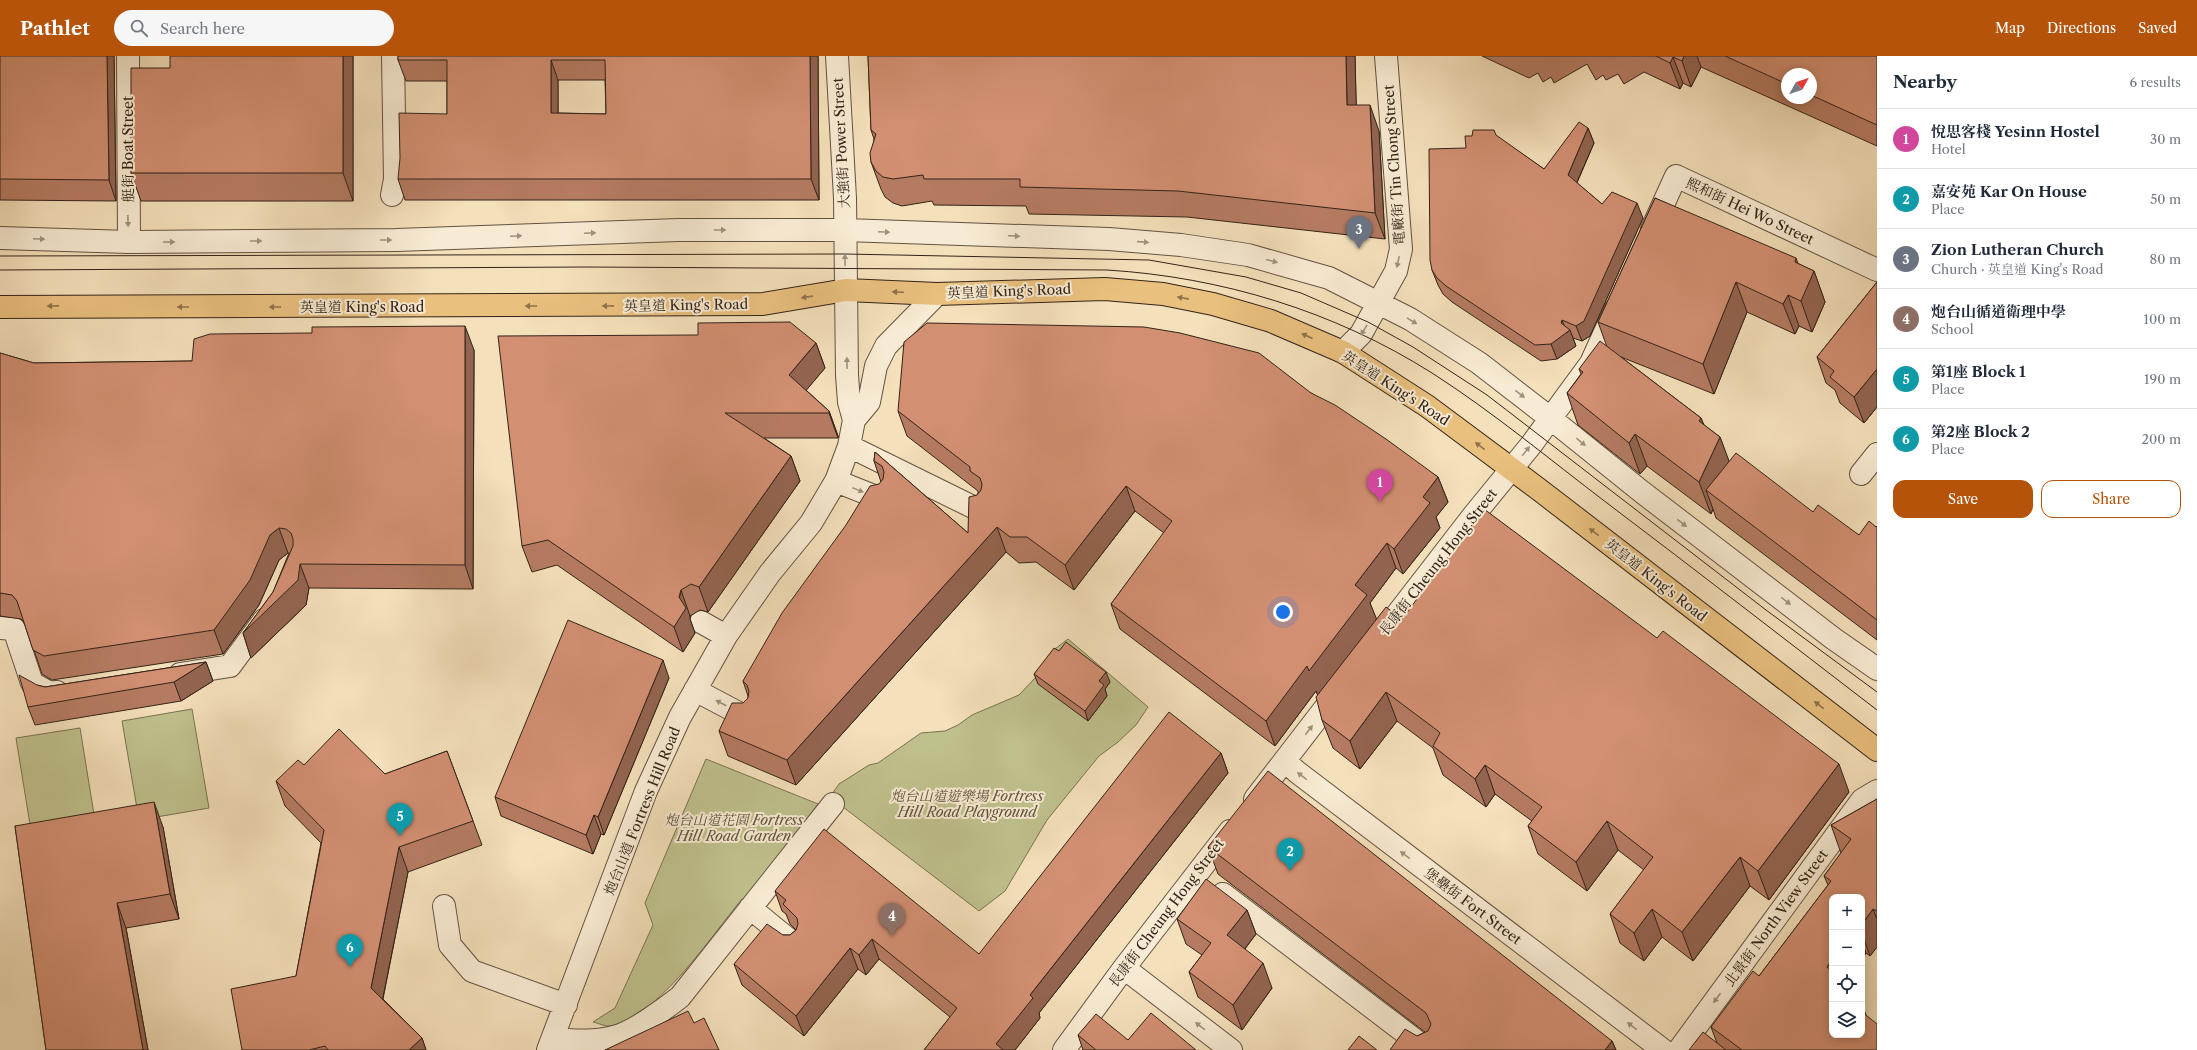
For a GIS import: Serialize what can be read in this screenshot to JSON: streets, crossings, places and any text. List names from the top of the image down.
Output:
{
  "streets": {
    "main road": ["英皇道 King's Road"],
    "street": [
      "大強街 Power Street",
      "艇街 Boat Street",
      "電廠街 Tin Chong Street",
      "熙和街 Hei Wo Street",
      "長康街 Cheung Hong Street",
      "炮台山道 Fortress Hill Road",
      "堡壘街 Fort Street",
      "北景街 North View Street"
    ]
  },
  "crossings": [
    ["大強街 Power Street", "炮台山道 Fortress Hill Road"],
    ["電廠街 Tin Chong Street", "英皇道 King's Road"],
    ["英皇道 King's Road", "長康街 Cheung Hong Street"],
    ["英皇道 King's Road", "炮台山道 Fortress Hill Road"],
    ["長康街 Cheung Hong Street", "堡壘街 Fort Street"]
  ],
  "one_way": [
    "艇街 Boat Street",
    "電廠街 Tin Chong Street",
    "英皇道 King's Road",
    "北景街 North View Street"
  ],
  "parks": ["炮台山道遊樂場 Fortress Hill Road Playground", "炮台山道花園 Fortress Hill Road Garden"],
  "north": "top right",
  "page": {
    "header": "Pathlet",
    "search": "Search here",
    "nav": ["Map", "Directions", "Saved"],
    "heading": ["Nearby", "6 results"],
    "list": [
      {
        "mark": "1",
        "name": "悅思客棧 Yesinn Hostel",
        "note": "Hotel",
        "value": "30 m"
      },
      {
        "mark": "2",
        "name": "嘉安苑 Kar On House",
        "note": "Place",
        "value": "50 m"
      },
      {
        "mark": "3",
        "name": "Zion Lutheran Church",
        "note": "Church · 英皇道 King's Road",
        "value": "80 m"
      },
      {
        "mark": "4",
        "name": "炮台山循道衛理中學",
        "note": "School",
        "value": "100 m"
      },
      {
        "mark": "5",
        "name": "第1座 Block 1",
        "note": "Place",
        "value": "190 m"
      },
      {
        "mark": "6",
        "name": "第2座 Block 2",
        "note": "Place",
        "value": "200 m"
      }
    ],
    "pins": [
      "3",
      "1",
      "5",
      "2",
      "4",
      "6"
    ],
    "buttons": ["Save", "Share"],
    "map_buttons": ["+", "−"]
  }
}
